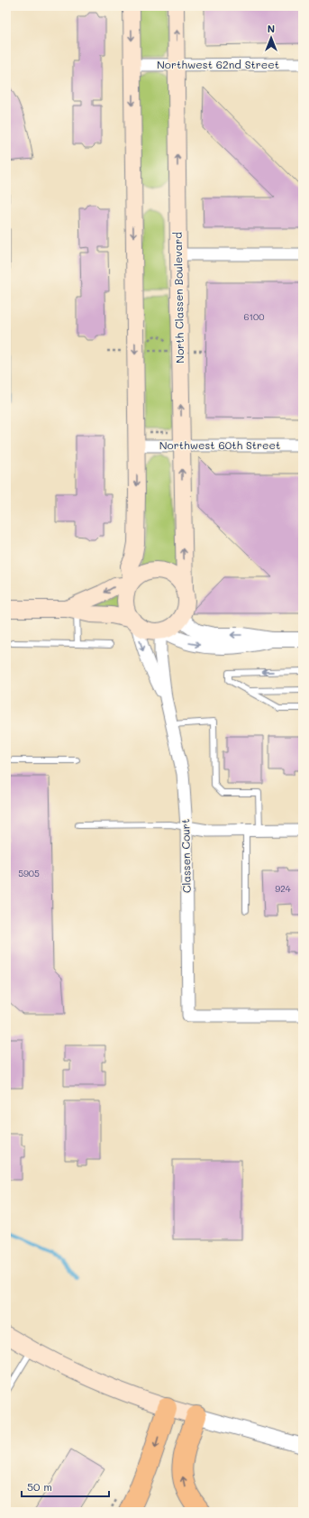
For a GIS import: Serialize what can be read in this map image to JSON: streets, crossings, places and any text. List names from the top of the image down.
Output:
{
  "streets": {
    "main road": ["North Classen Boulevard"],
    "street": ["Northwest 62nd Street", "Northwest 60th Street", "Classen Court"]
  },
  "crossings": [
    ["Northwest 62nd Street", "North Classen Boulevard"],
    ["North Classen Boulevard", "Northwest 60th Street"],
    ["North Classen Boulevard", "Classen Court"]
  ],
  "house_numbers": ["6100", "5905", "924"],
  "scale_bar": "50 m",
  "north": "top"
}
